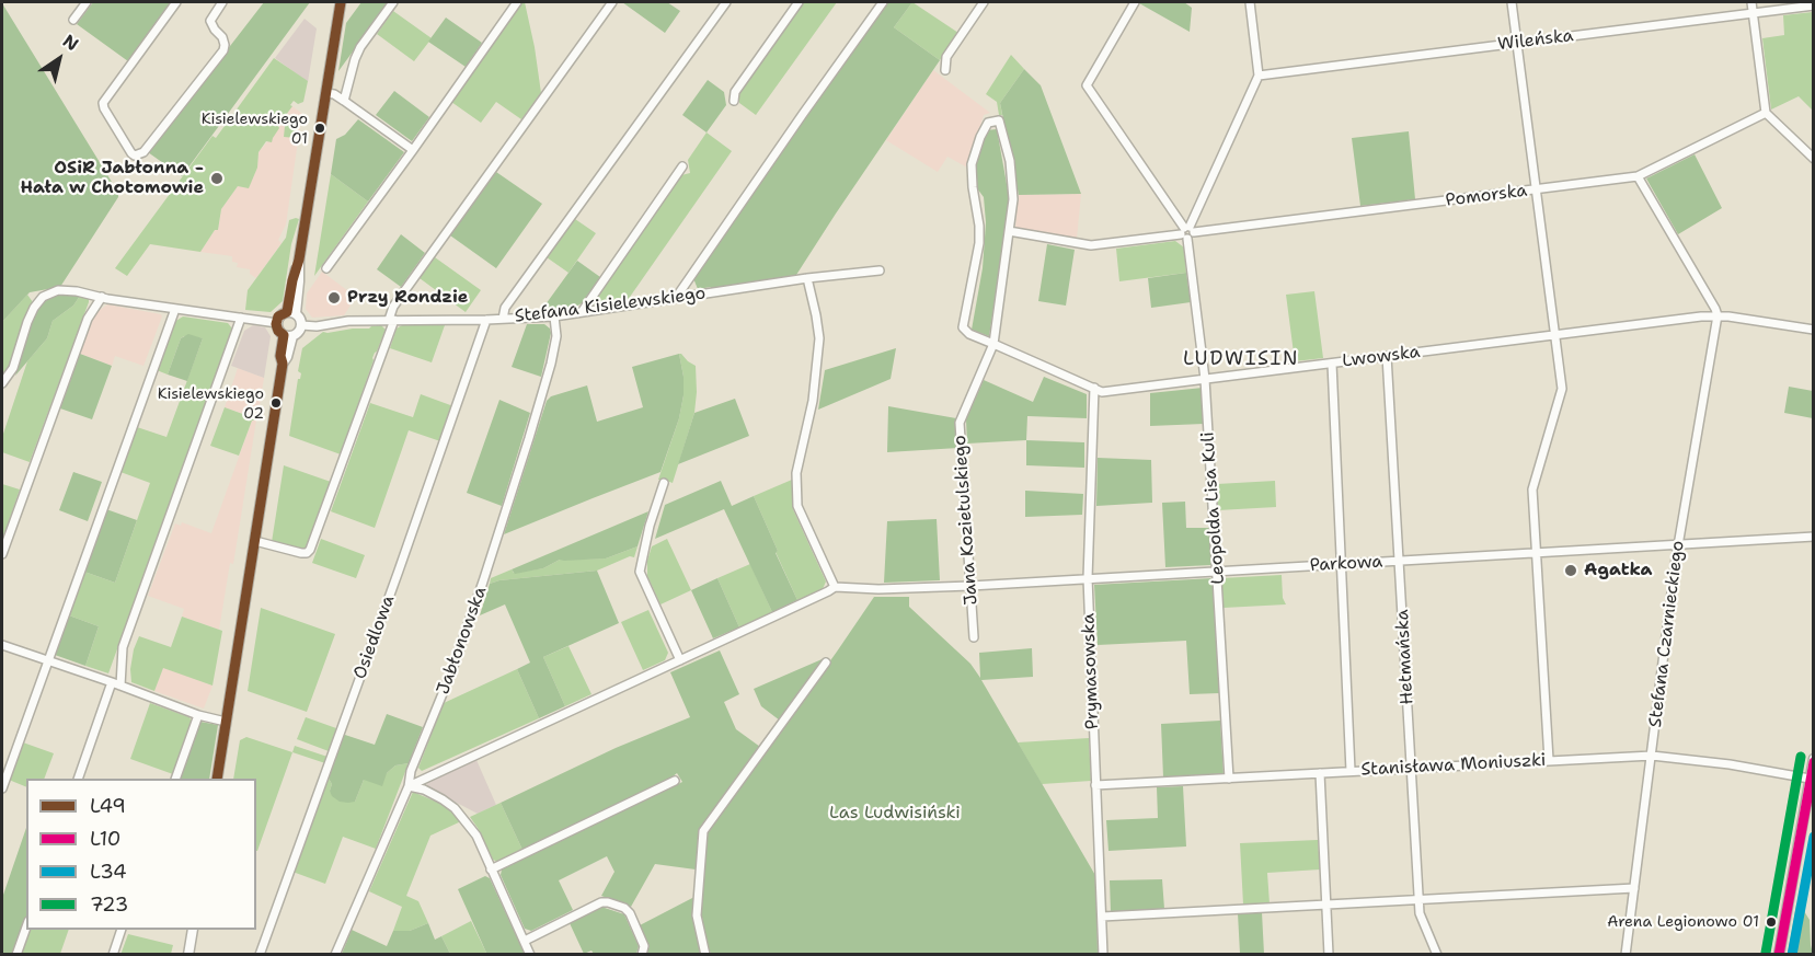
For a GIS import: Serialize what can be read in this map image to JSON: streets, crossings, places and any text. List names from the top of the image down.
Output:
{
  "streets": {
    "street": [
      "Wileńska",
      "Pomorska",
      "Stefana Kisielewskiego",
      "Lwowska",
      "Leopolda Lisa Kuli",
      "Jana Kozietulskiego",
      "Parkowa",
      "Stefana Czarnieckiego",
      "Osiedlowa",
      "Jabłonowska",
      "Hetmańska",
      "Prymasowska",
      "Stanisława Moniuszki"
    ]
  },
  "crossings": [
    ["Pomorska", "Leopolda Lisa Kuli"],
    ["Pomorska", "Jana Kozietulskiego"],
    ["Stefana Kisielewskiego", "Osiedlowa"],
    ["Stefana Kisielewskiego", "Jabłonowska"],
    ["Lwowska", "Leopolda Lisa Kuli"],
    ["Lwowska", "Jana Kozietulskiego"],
    ["Lwowska", "Stefana Czarnieckiego"],
    ["Lwowska", "Hetmańska"],
    ["Lwowska", "Prymasowska"],
    ["Leopolda Lisa Kuli", "Parkowa"],
    ["Leopolda Lisa Kuli", "Stanisława Moniuszki"],
    ["Jana Kozietulskiego", "Parkowa"],
    ["Parkowa", "Stefana Czarnieckiego"],
    ["Parkowa", "Hetmańska"],
    ["Parkowa", "Prymasowska"],
    ["Stefana Czarnieckiego", "Stanisława Moniuszki"],
    ["Hetmańska", "Stanisława Moniuszki"],
    ["Prymasowska", "Stanisława Moniuszki"]
  ],
  "districts": ["LUDWISIN"],
  "parks": ["Las Ludwisiński"],
  "places": [
    "Kisielewskiego 01",
    "OSiR Jabłonna - Hała w Chotomowie",
    "Przy Rondzie",
    "Kisielewskiego 02",
    "Agatka",
    "Arena Legionowo 01"
  ],
  "lines": [
    "transit line L49",
    "transit line 723",
    "transit line L10",
    "transit line L34"
  ],
  "legend": [
    "L49",
    "L10",
    "L34",
    "723"
  ],
  "north": "top right"
}
